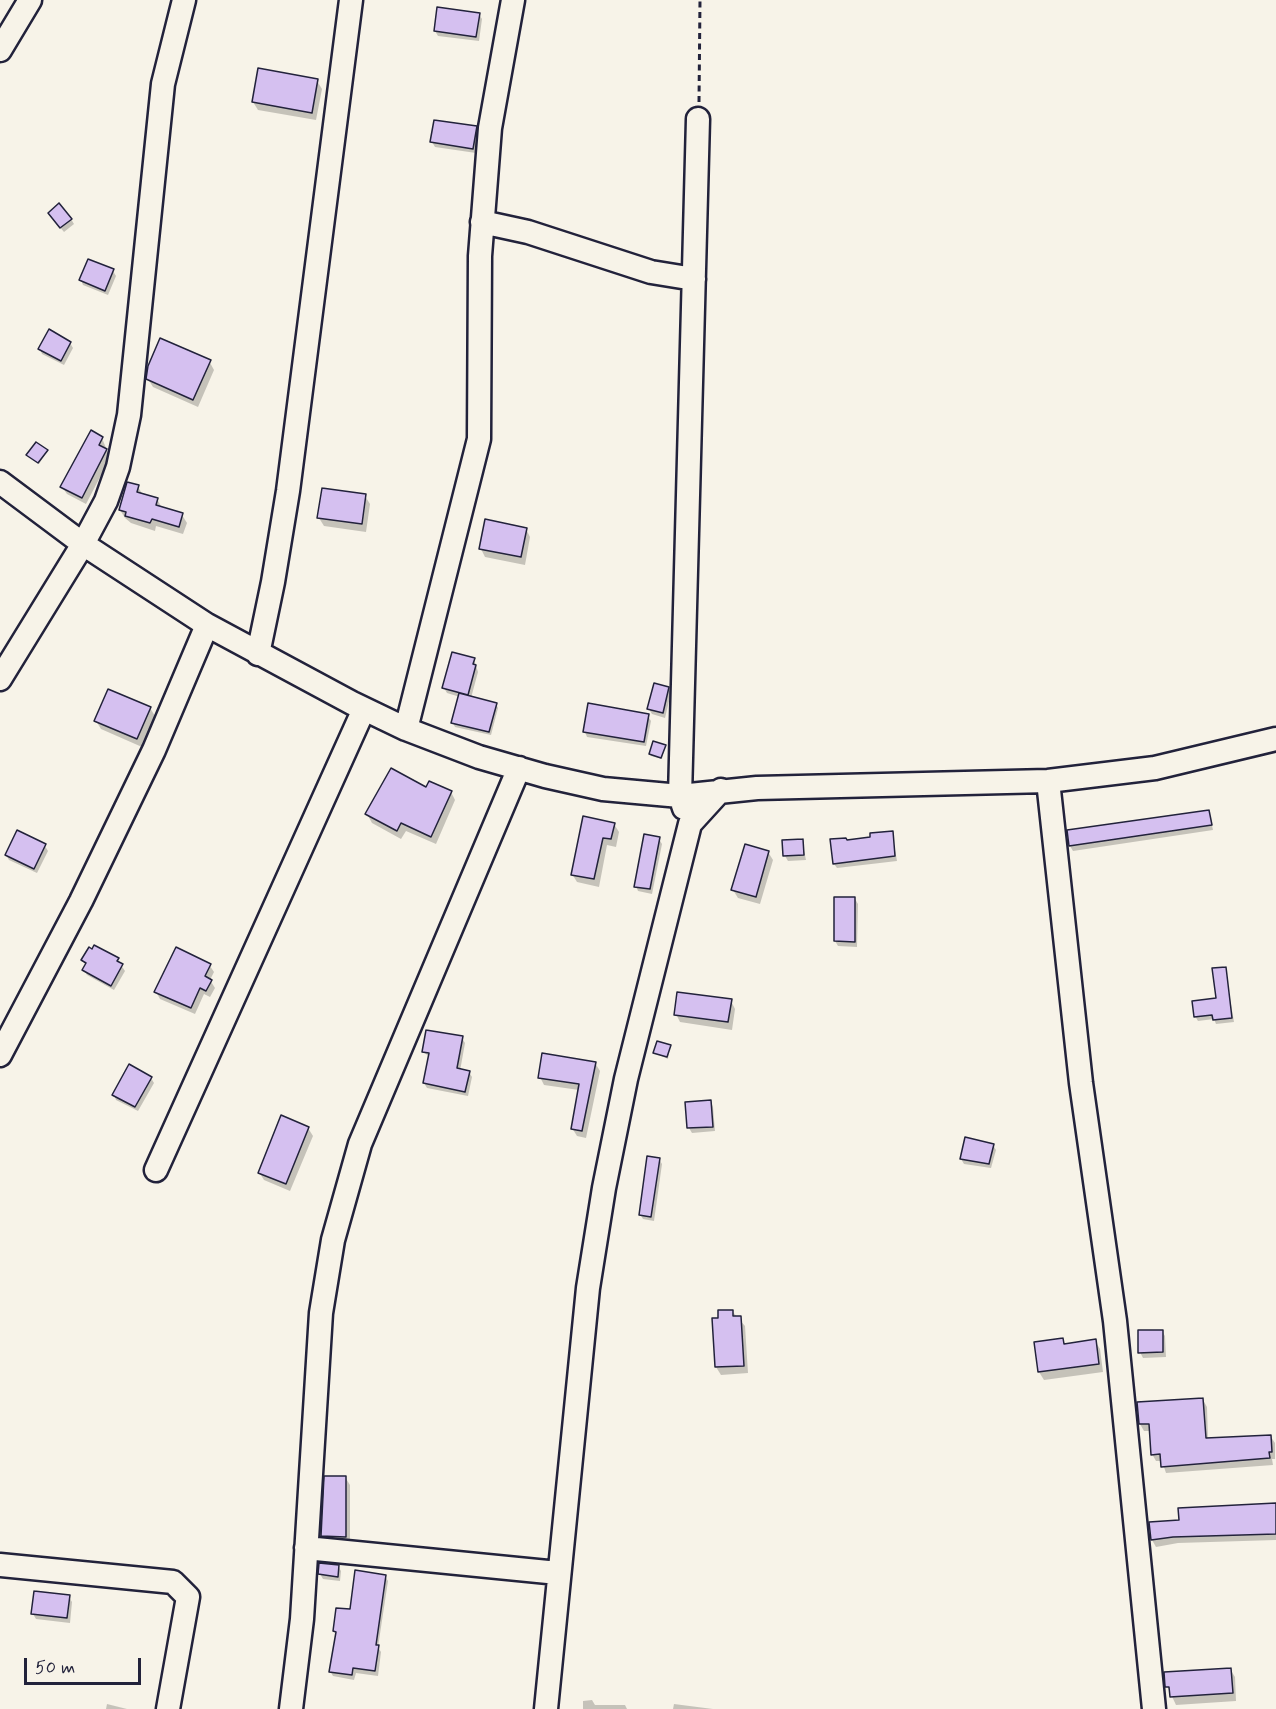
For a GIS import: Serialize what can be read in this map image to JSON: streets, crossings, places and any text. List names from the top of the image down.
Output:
{
  "scale_bar": "50 m"
}
